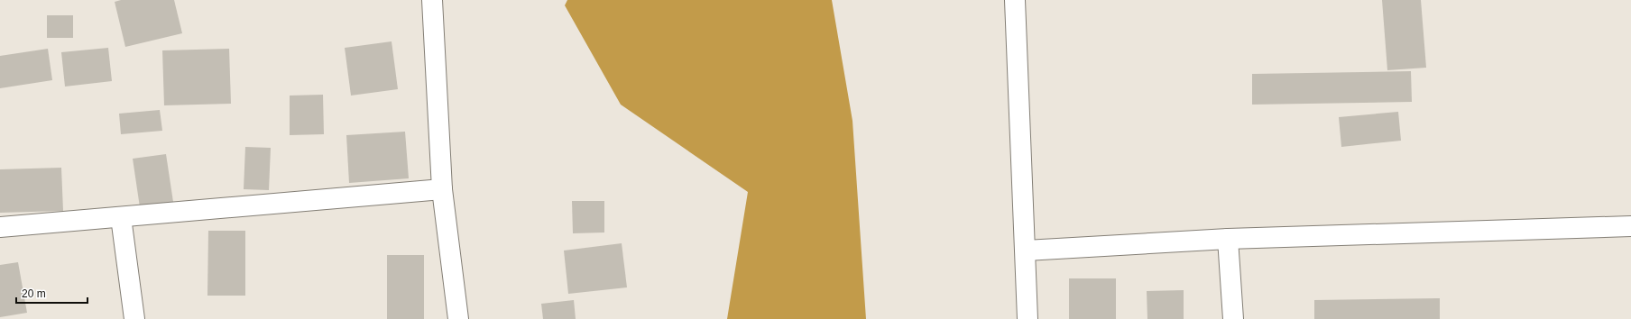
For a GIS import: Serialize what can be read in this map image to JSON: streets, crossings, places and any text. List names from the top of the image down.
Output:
{
  "scale_bar": "20 m"
}
